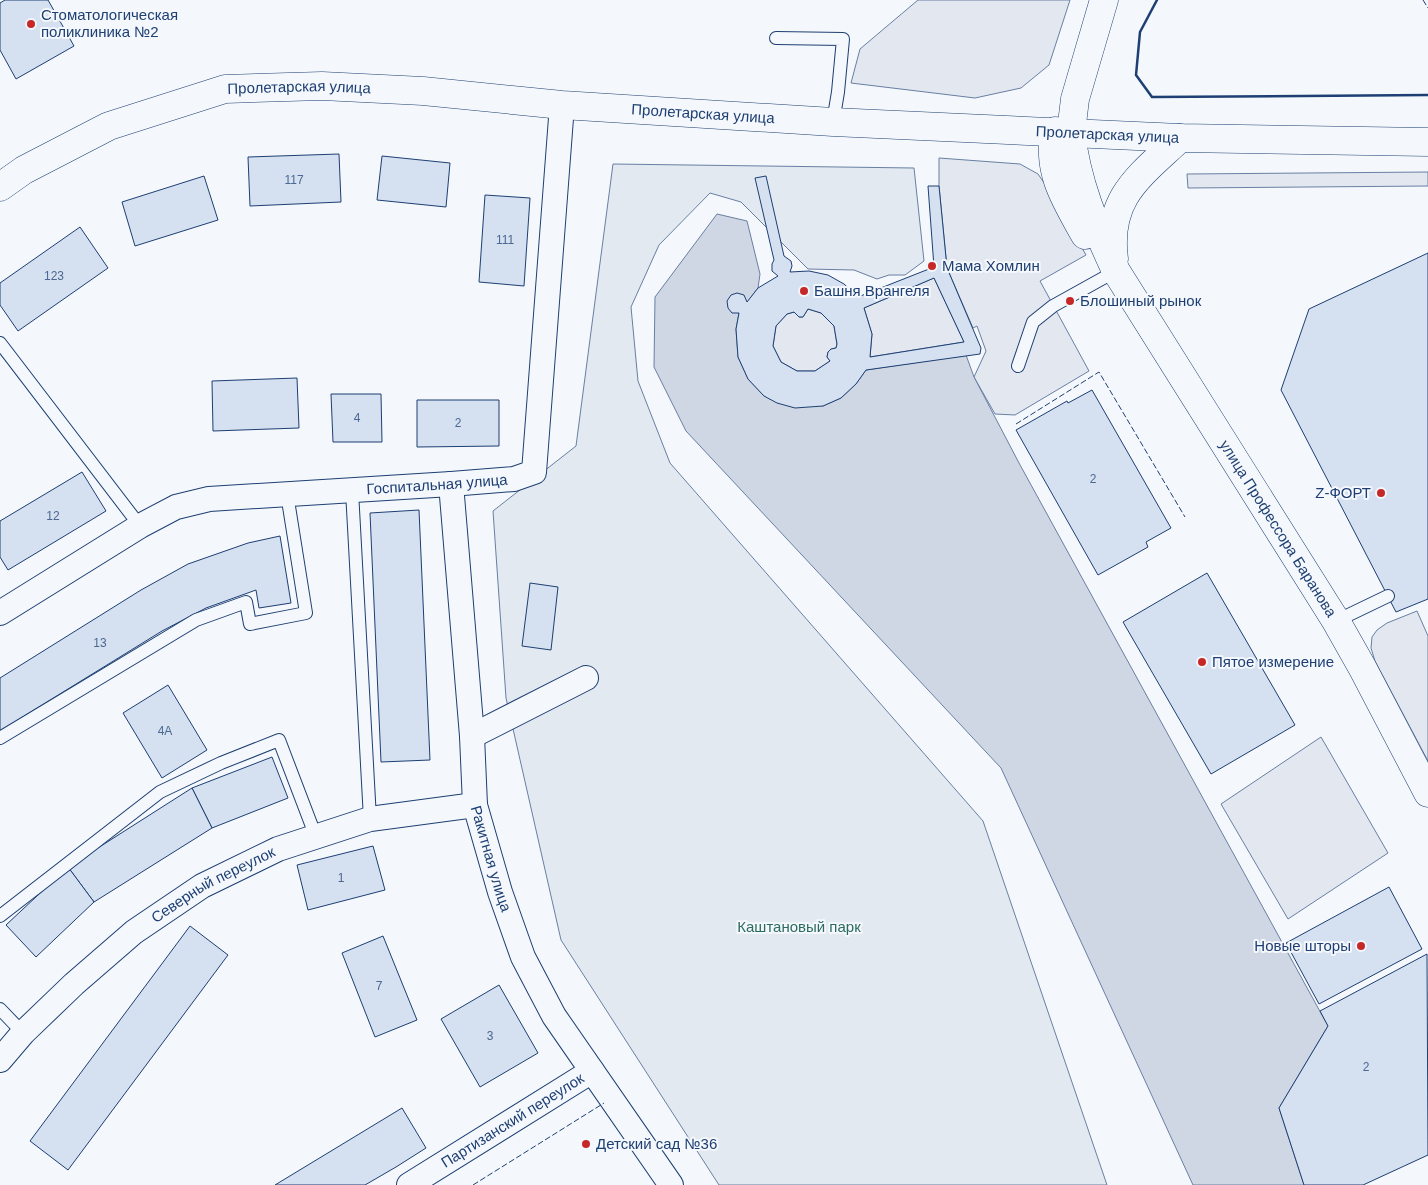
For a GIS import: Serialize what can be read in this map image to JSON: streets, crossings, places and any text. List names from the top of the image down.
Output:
{
  "streets": {
    "main road": ["Пролетарская улица", "улица Профессора Баранова"],
    "street": [
      "Госпитальная улица",
      "Ракитная улица",
      "Северный переулок",
      "Партизанский переулок"
    ]
  },
  "crossings": [
    ["Пролетарская улица", "Госпитальная улица"],
    ["Пролетарская улица", "улица Профессора Баранова"],
    ["Госпитальная улица", "Ракитная улица"],
    ["Ракитная улица", "Северный переулок"],
    ["Ракитная улица", "Партизанский переулок"]
  ],
  "parks": ["Каштановый парк"],
  "places": [
    "Стоматологическая поликлиника №2",
    "Мама Хомлин",
    "Башня Врангеля",
    "Блошиный рынок",
    "Z-ФОРТ",
    "Пятое измерение",
    "Новые шторы",
    "Детский сад №36"
  ],
  "house_numbers": [
    "117",
    "111",
    "123",
    "4",
    "2",
    "2",
    "12",
    "13",
    "4А",
    "1",
    "7",
    "3",
    "2"
  ]
}
